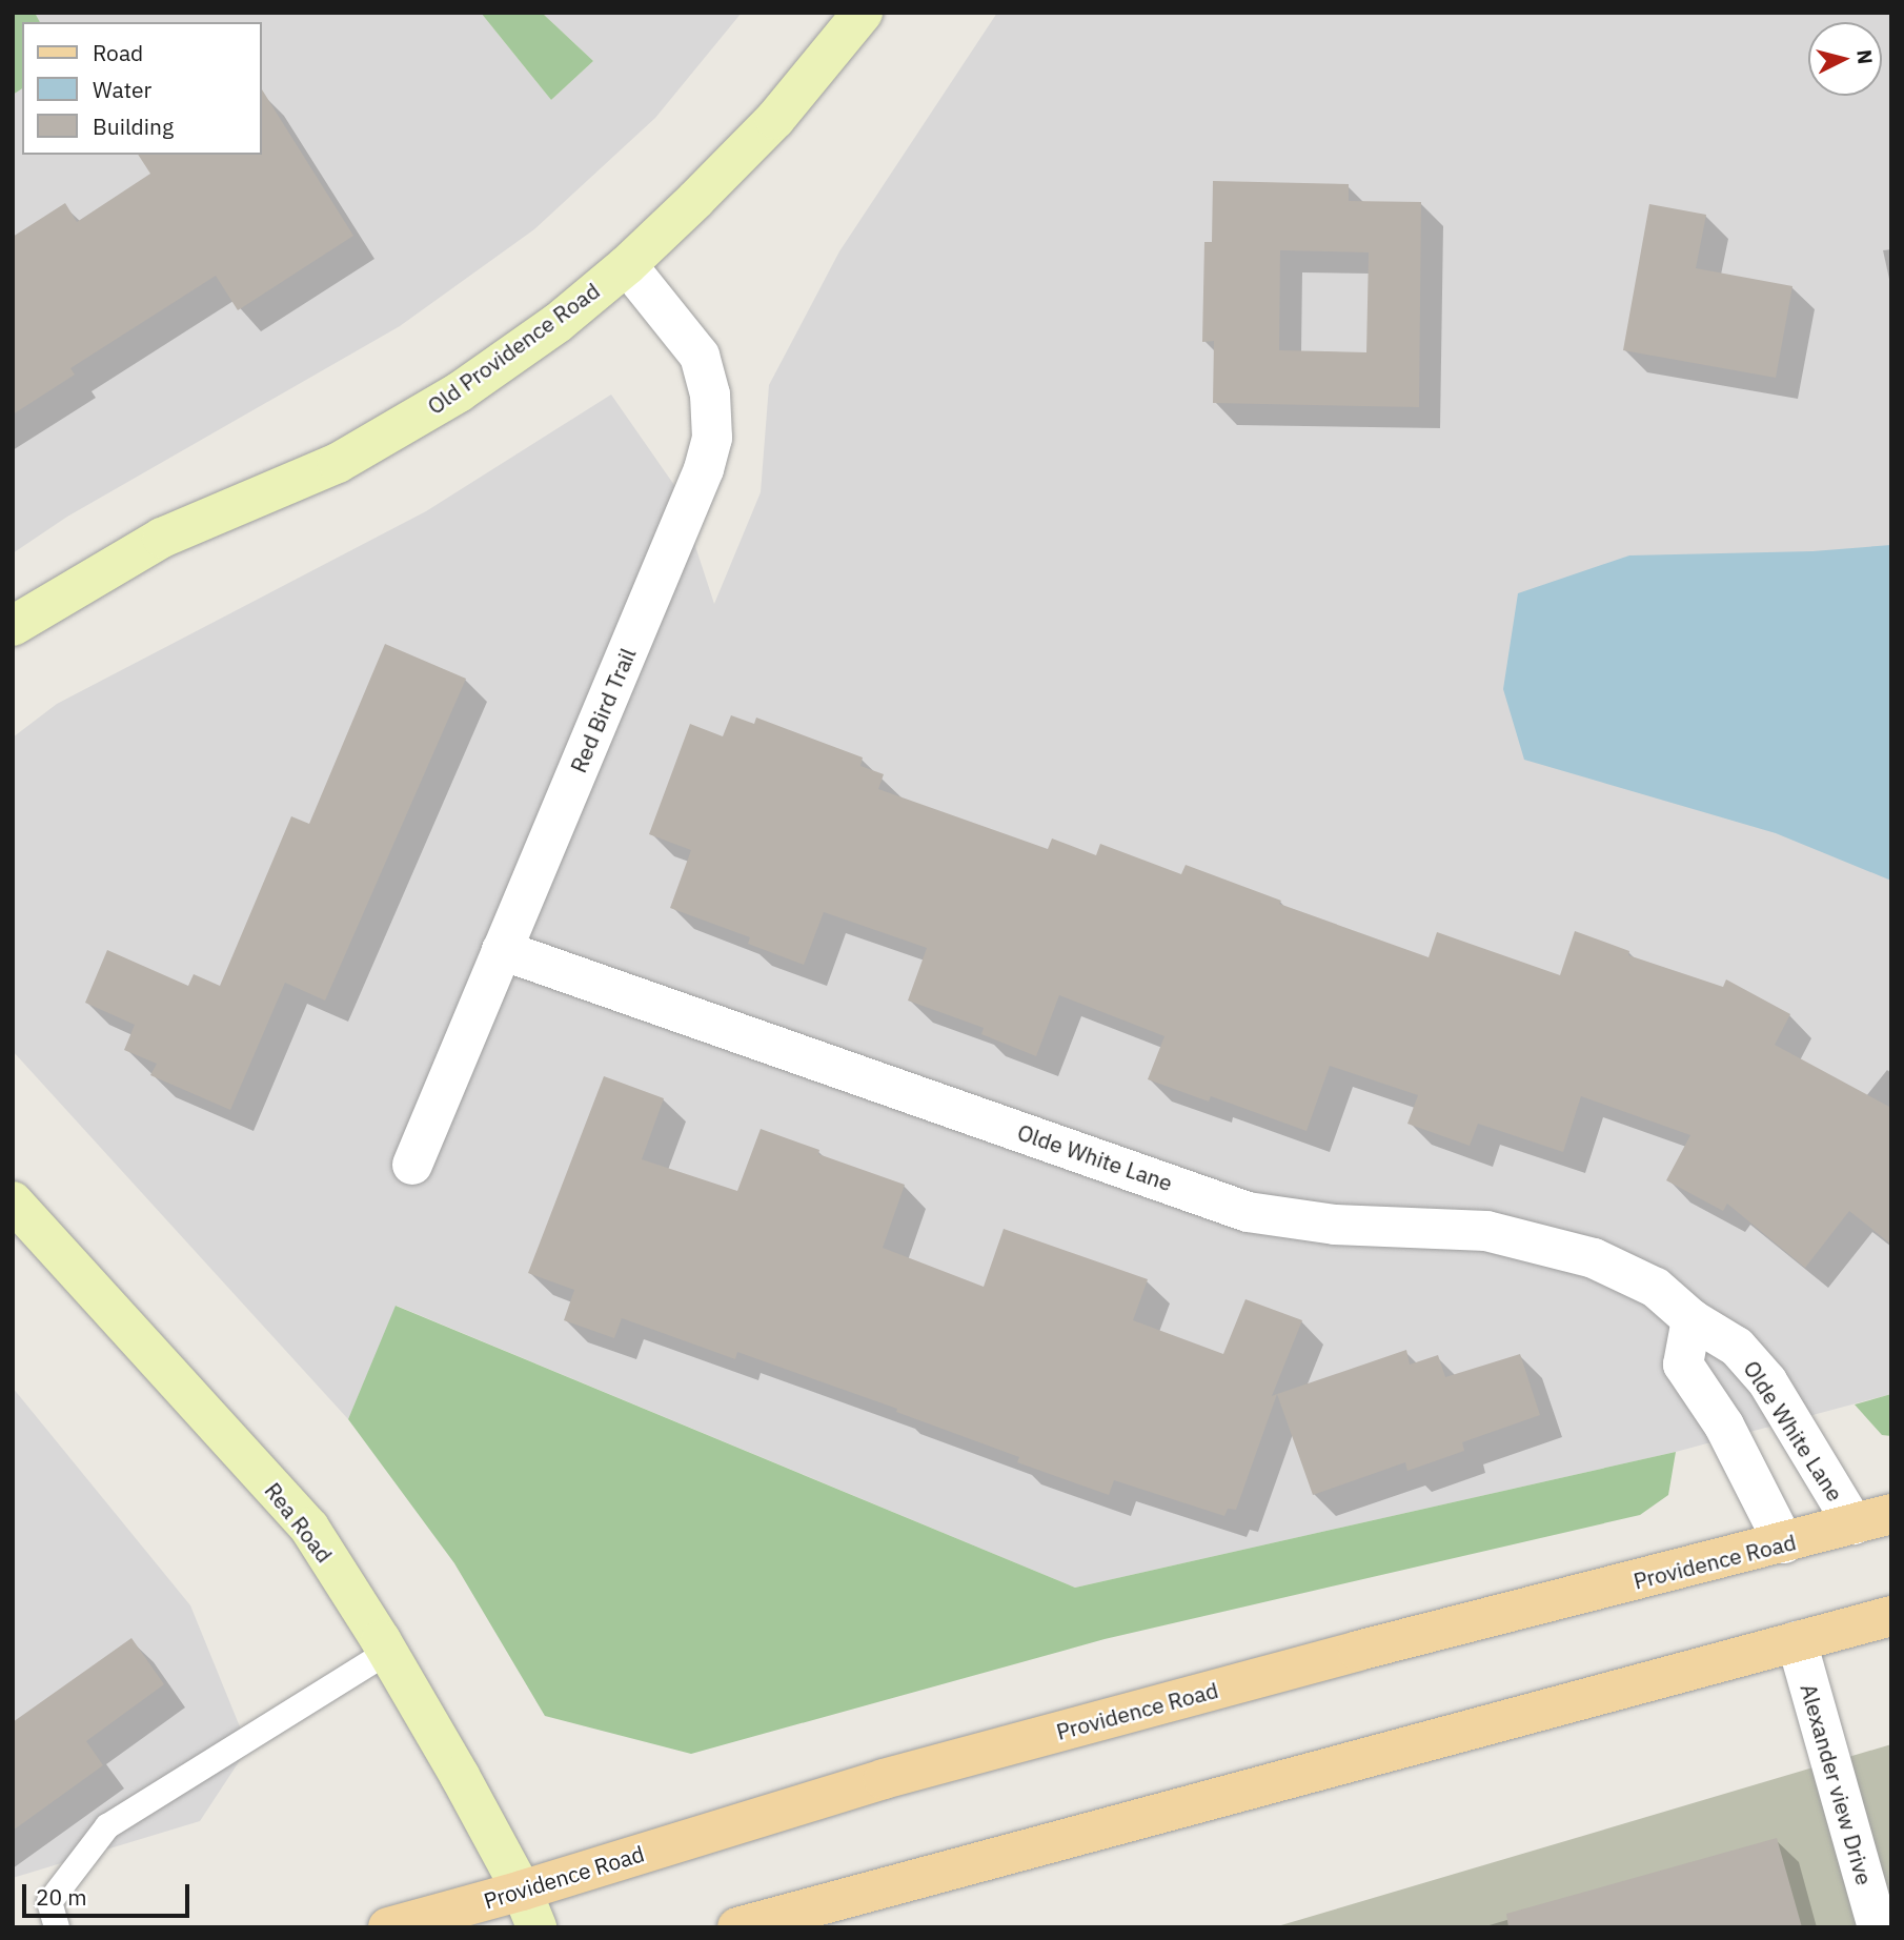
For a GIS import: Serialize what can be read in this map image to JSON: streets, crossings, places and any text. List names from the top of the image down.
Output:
{
  "streets": {
    "main road": ["Providence Road"],
    "street": [
      "Old Providence Road",
      "Red Bird Trail",
      "Olde White Lane",
      "Rea Road",
      "Alexander view Drive"
    ]
  },
  "crossings": [
    ["Old Providence Road", "Red Bird Trail"],
    ["Red Bird Trail", "Olde White Lane"],
    ["Olde White Lane", "Providence Road"],
    ["Rea Road", "Providence Road"]
  ],
  "legend": ["Road", "Water", "Building"],
  "scale_bar": "20 m",
  "north": "right"
}
